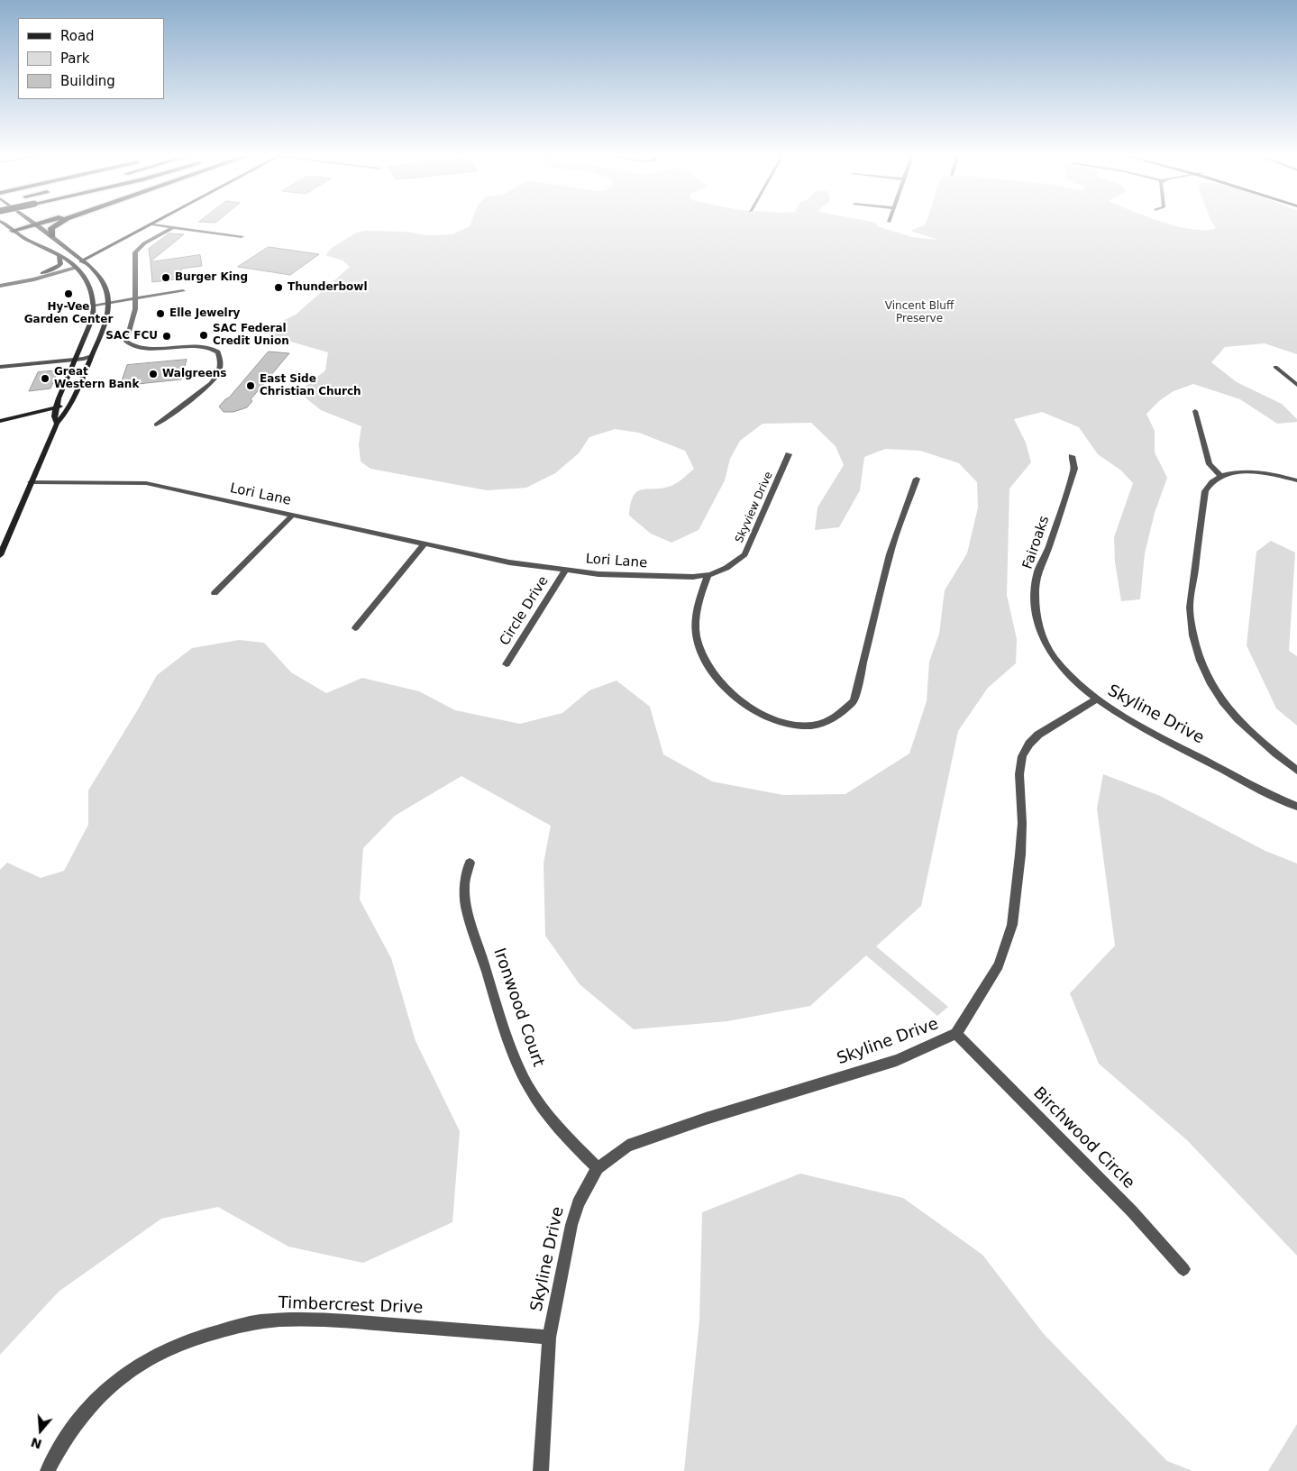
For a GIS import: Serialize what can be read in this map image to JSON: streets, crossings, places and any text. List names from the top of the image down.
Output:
{
  "streets": {
    "street": [
      "Lori Lane",
      "Skyview Drive",
      "Fairoaks",
      "Circle Drive",
      "Skyline Drive",
      "Ironwood Court",
      "Birchwood Circle",
      "Timbercrest Drive"
    ]
  },
  "crossings": [
    ["Lori Lane", "Skyview Drive"],
    ["Lori Lane", "Circle Drive"],
    ["Fairoaks", "Skyline Drive"],
    ["Skyline Drive", "Ironwood Court"],
    ["Skyline Drive", "Birchwood Circle"],
    ["Skyline Drive", "Timbercrest Drive"]
  ],
  "parks": ["Vincent Bluff Preserve"],
  "places": [
    "Burger King",
    "Thunderbowl",
    "Hy-Vee Garden Center",
    "Elle Jewelry",
    "SAC Federal Credit Union",
    "SAC FCU",
    "Walgreens",
    "Great Western Bank",
    "East Side Christian Church"
  ],
  "legend": ["Road", "Park", "Building"],
  "north": "bottom"
}
